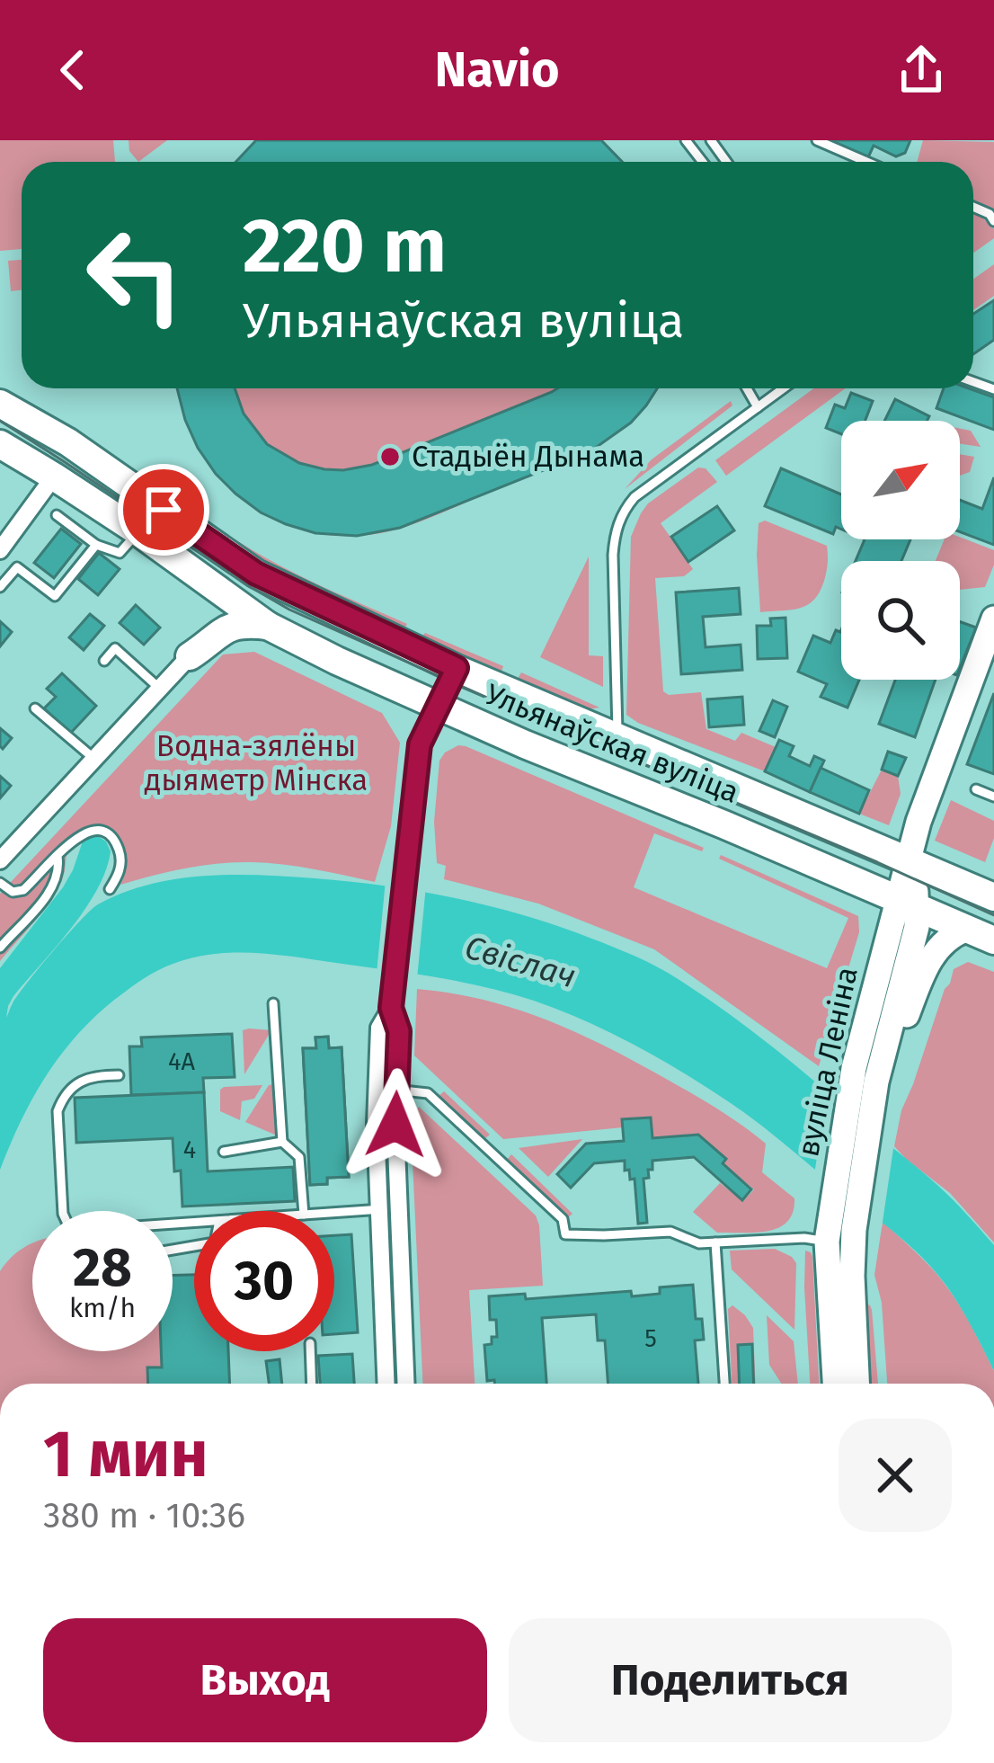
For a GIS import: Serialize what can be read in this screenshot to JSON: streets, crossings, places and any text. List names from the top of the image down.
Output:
{
  "streets": {
    "main road": ["Ульянаўская вуліца", "вуліца Леніна"]
  },
  "crossings": [
    ["Ульянаўская вуліца", "вуліца Леніна"]
  ],
  "water": ["Свіслач"],
  "parks": ["Водна-зялёны дыяметр Мінска"],
  "places": ["Стадыён Дынама"],
  "house_numbers": ["4А", "4", "5"],
  "north": "top right",
  "page": {
    "header": "Navio",
    "turn": ["220 m", "Ульянаўская вуліца"],
    "speed": "28 km/h",
    "limit": "30",
    "heading": ["1 мин", "380 m · 10:36"],
    "buttons": ["Выход", "Поделиться"]
  }
}
